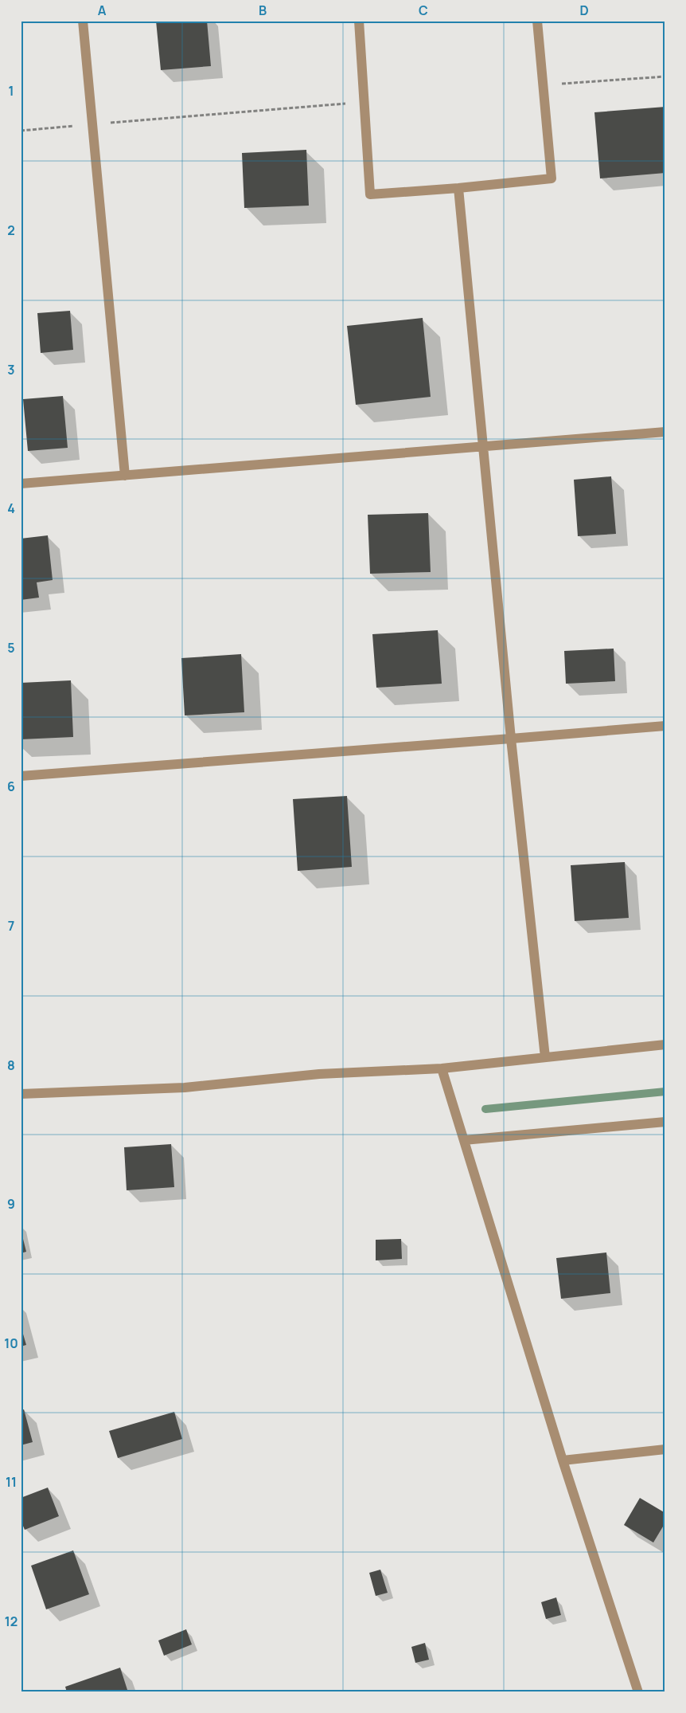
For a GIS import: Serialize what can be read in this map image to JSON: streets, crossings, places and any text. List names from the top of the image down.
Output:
{
  "grid": {
    "columns": [
      "A",
      "B",
      "C",
      "D"
    ],
    "rows": [
      "1",
      "2",
      "3",
      "4",
      "5",
      "6",
      "7",
      "8",
      "9",
      "10",
      "11",
      "12"
    ]
  }
}
